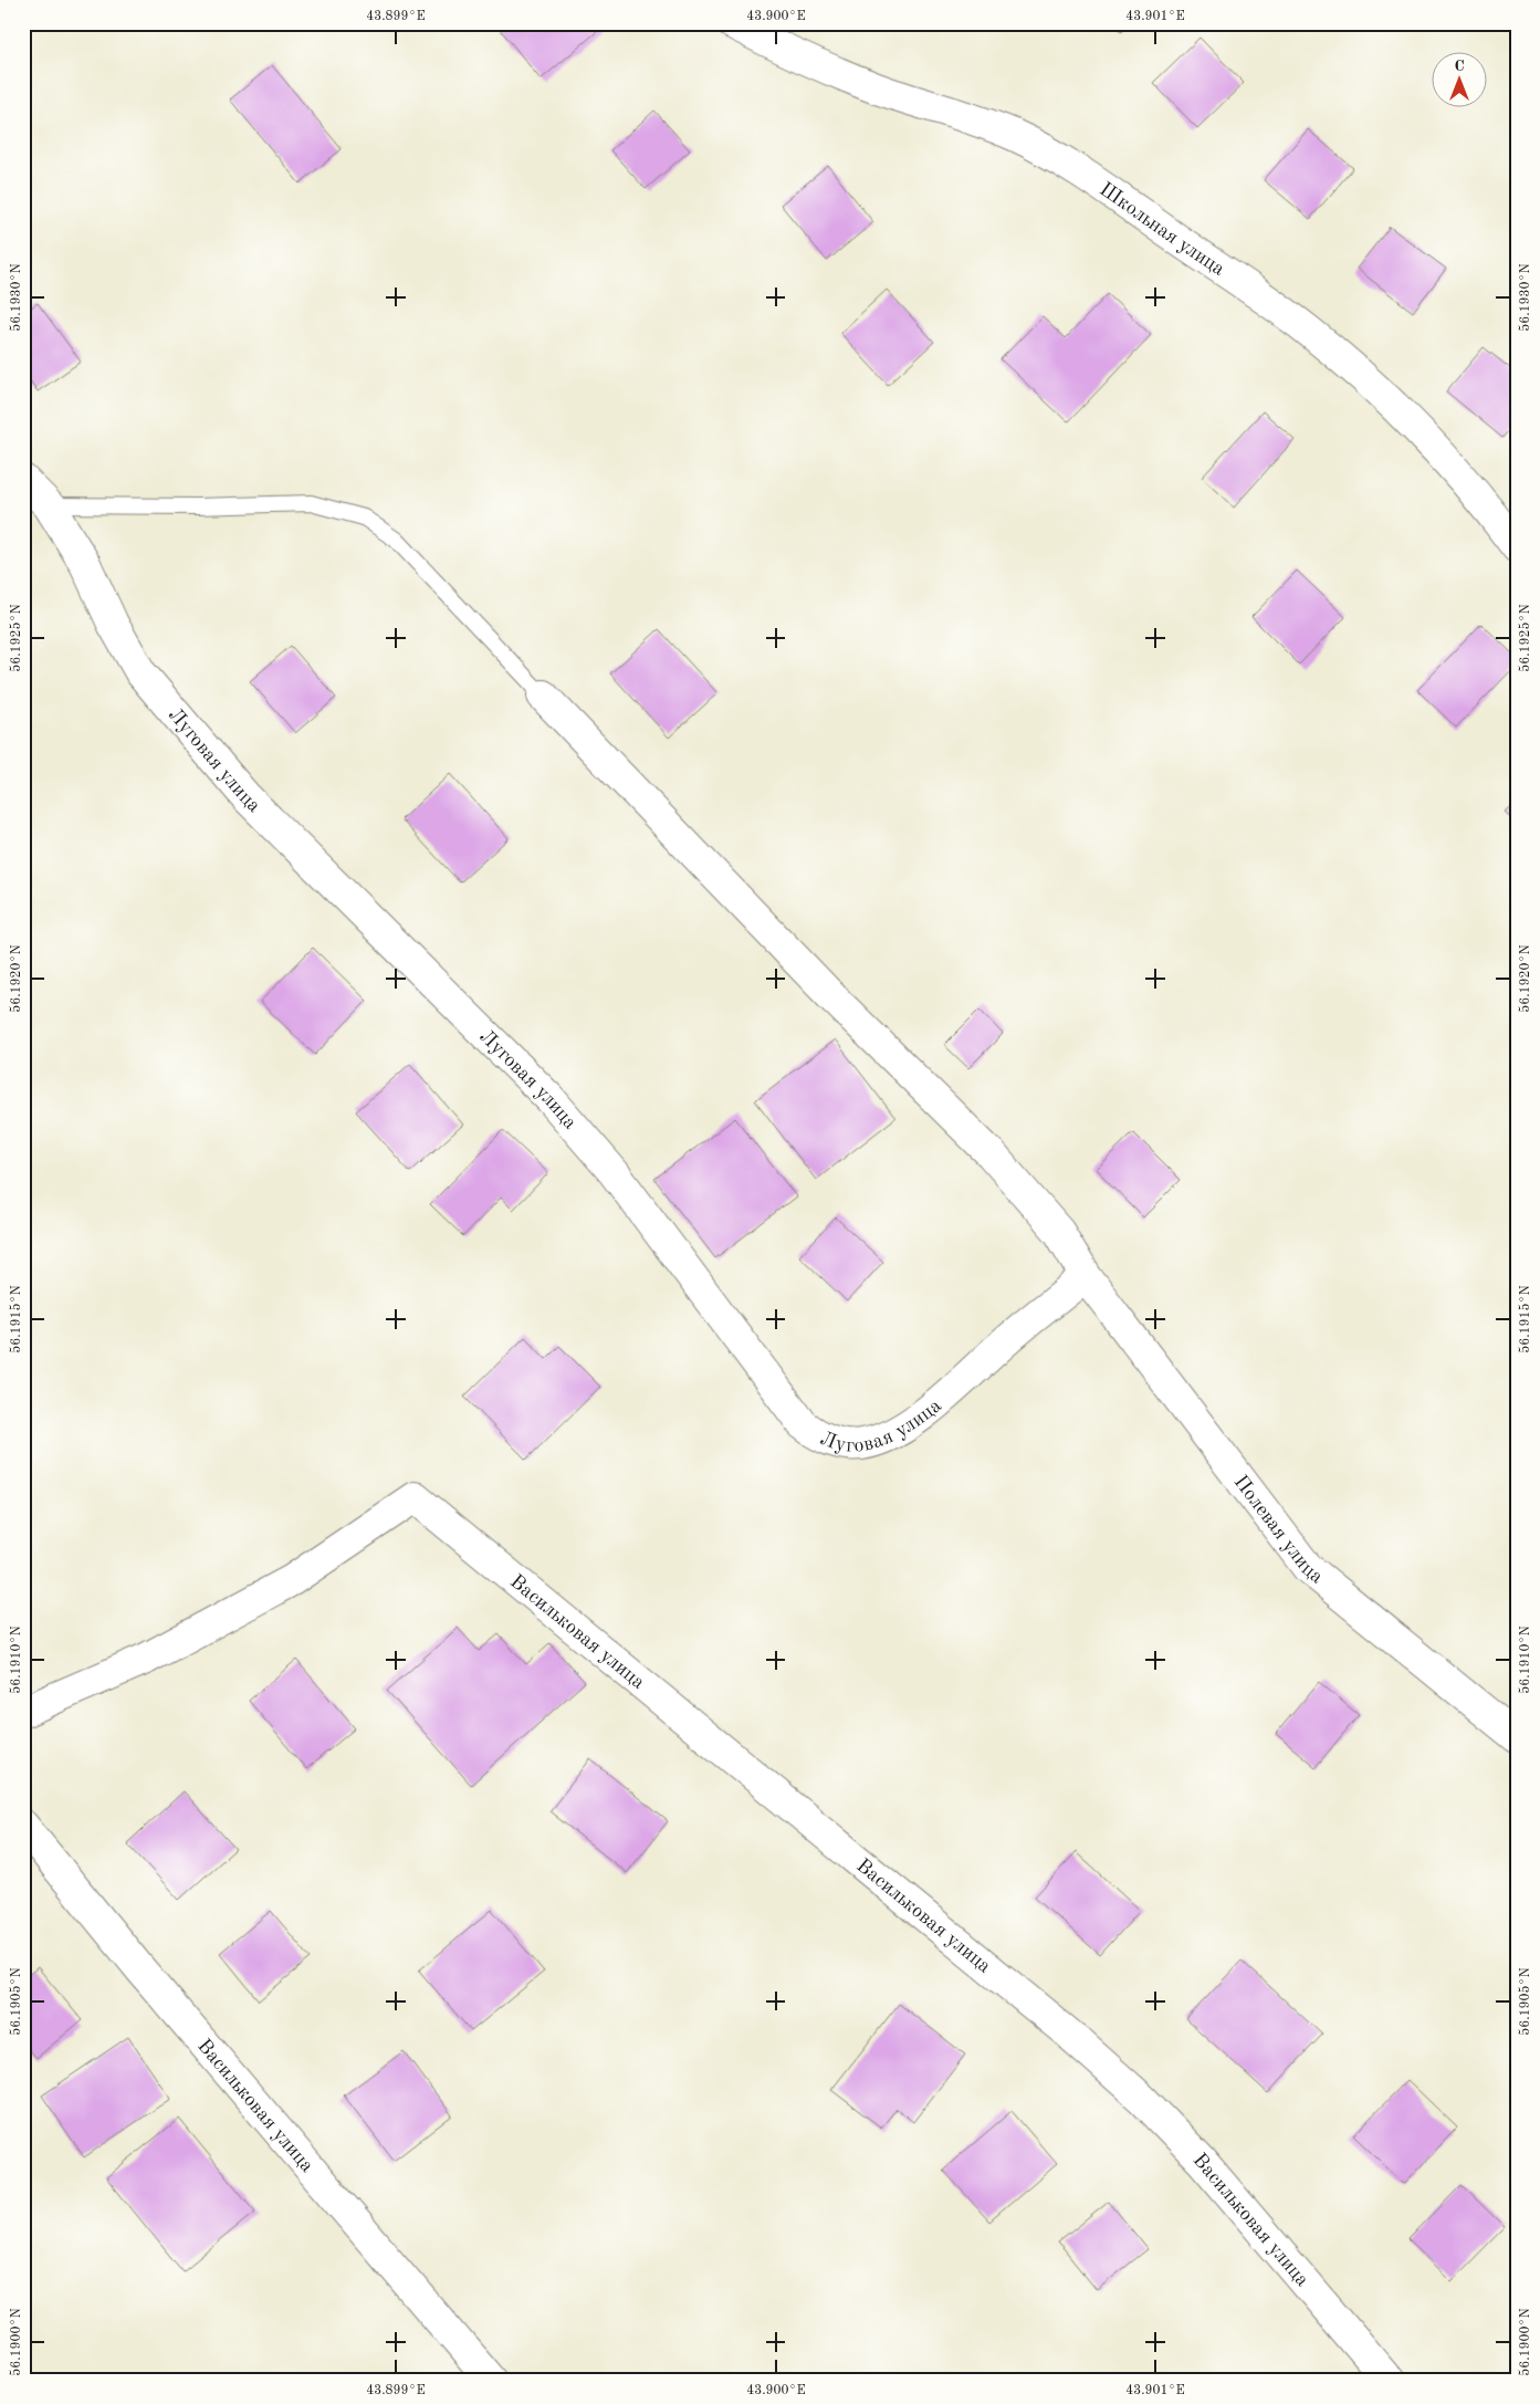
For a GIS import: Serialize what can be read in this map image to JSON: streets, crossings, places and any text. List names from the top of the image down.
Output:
{
  "streets": {
    "street": [
      "Школьная улица",
      "Луговая улица",
      "Полевая улица",
      "Васильковая улица"
    ]
  },
  "crossings": [
    ["Луговая улица", "Полевая улица"]
  ],
  "north": "top",
  "coordinates": [
    "43.899°E",
    "43.900°E",
    "43.901°E",
    "56.1930°N",
    "56.1925°N",
    "56.1920°N",
    "56.1915°N",
    "56.1910°N",
    "56.1905°N",
    "56.1900°N"
  ]
}
